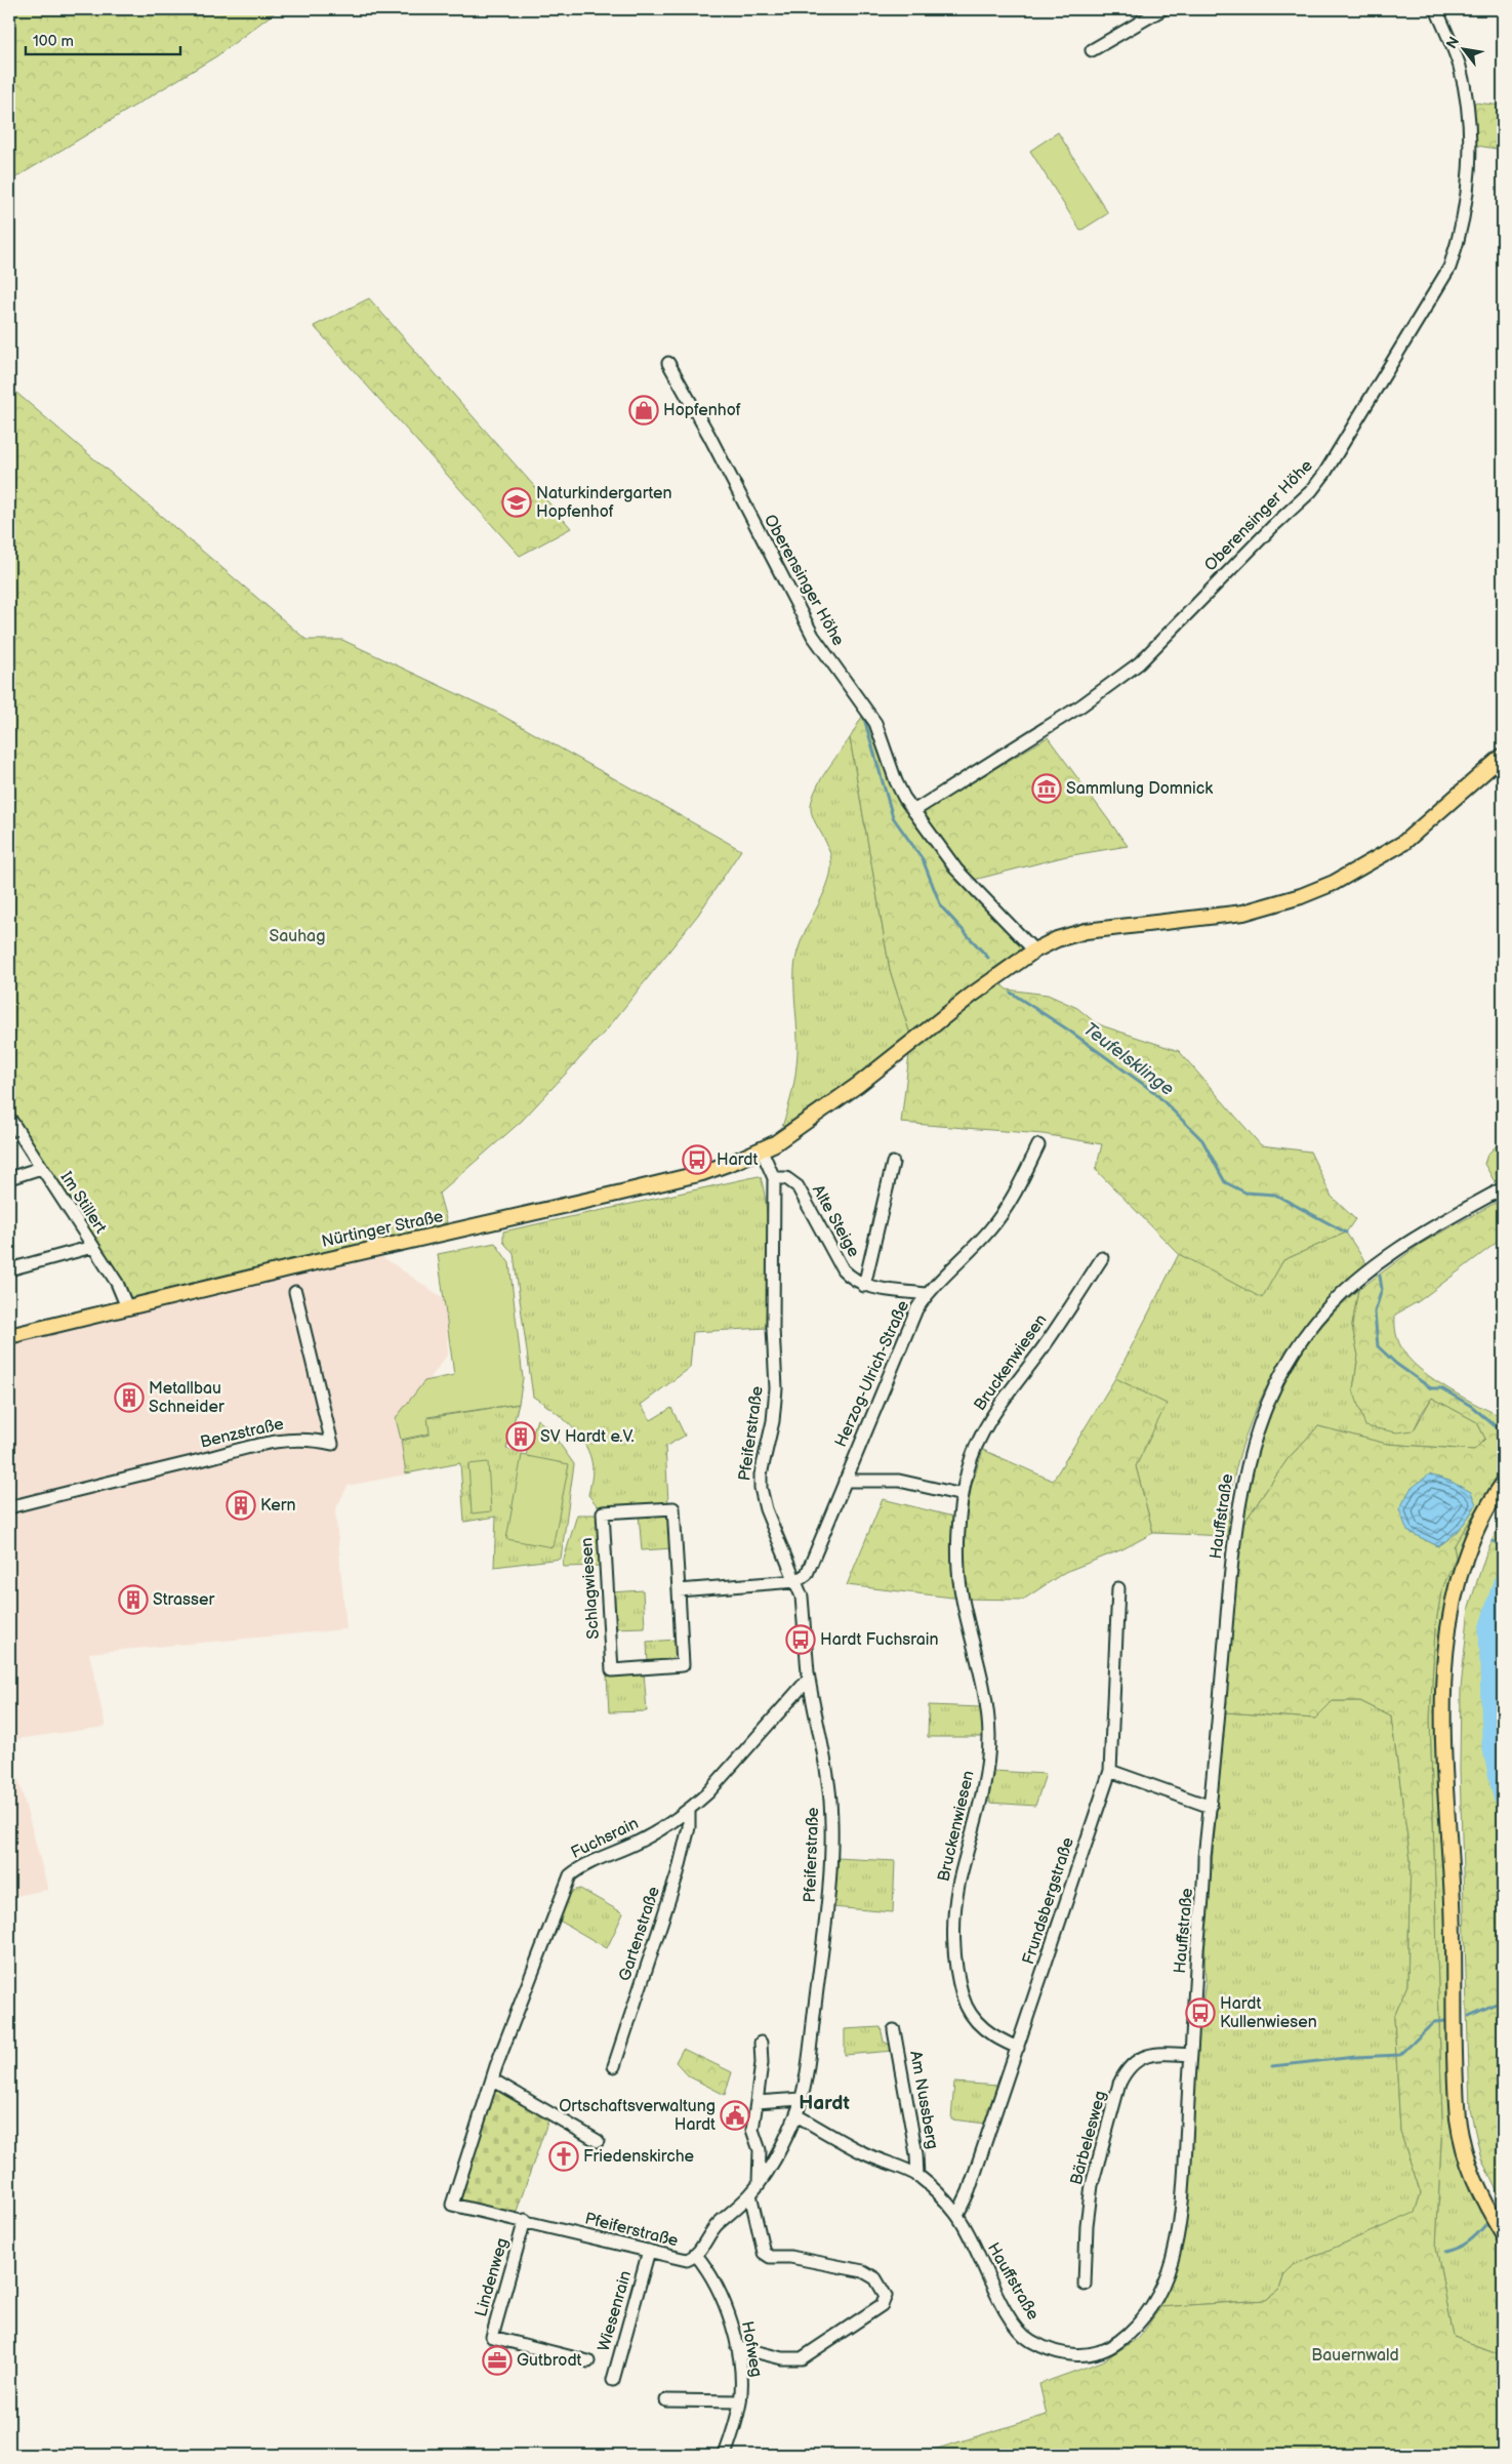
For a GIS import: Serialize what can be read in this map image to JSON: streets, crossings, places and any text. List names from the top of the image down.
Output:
{
  "streets": {
    "main road": ["Nürtinger Straße"],
    "street": [
      "Oberensinger Höhe",
      "Im Stillert",
      "Alte Steige",
      "Bruckenwiesen",
      "Herzog-Ulrich-Straße",
      "Benzstraße",
      "Pfeiferstraße",
      "Hauffstraße",
      "Schlagwiesen",
      "Fuchsrain",
      "Frundsbergstraße",
      "Gartenstraße",
      "Am Nussberg",
      "Bärbelesweg",
      "Lindenweg",
      "Wiesenrain",
      "Hofweg"
    ]
  },
  "crossings": [
    ["Oberensinger Höhe", "Nürtinger Straße"],
    ["Im Stillert", "Nürtinger Straße"],
    ["Alte Steige", "Herzog-Ulrich-Straße"],
    ["Alte Steige", "Pfeiferstraße"],
    ["Nürtinger Straße", "Pfeiferstraße"],
    ["Bruckenwiesen", "Frundsbergstraße"],
    ["Herzog-Ulrich-Straße", "Pfeiferstraße"],
    ["Pfeiferstraße", "Hauffstraße"],
    ["Pfeiferstraße", "Fuchsrain"],
    ["Pfeiferstraße", "Lindenweg"],
    ["Pfeiferstraße", "Wiesenrain"],
    ["Pfeiferstraße", "Hofweg"],
    ["Hauffstraße", "Frundsbergstraße"],
    ["Hauffstraße", "Am Nussberg"],
    ["Hauffstraße", "Bärbelesweg"],
    ["Fuchsrain", "Gartenstraße"]
  ],
  "districts": ["Hardt"],
  "water": ["Teufelsklinge"],
  "parks": ["Sauhag", "Bauernwald"],
  "places": {
    "shop": ["Hopfenhof"],
    "school or university": ["Naturkindergarten Hopfenhof"],
    "museum": ["Sammlung Domnick"],
    "bus stop": ["Hardt", "Hardt Fuchsrain", "Hardt Kullenwiesen"],
    "building": [
      "Metallbau Schneider",
      "SV Hardt e.V.",
      "Kern",
      "Strasser"
    ],
    "public building": ["Ortschaftsverwaltung Hardt"],
    "church": ["Friedenskirche"],
    "office": ["Gutbrodt"]
  },
  "scale_bar": "100 m",
  "north": "top left"
}
